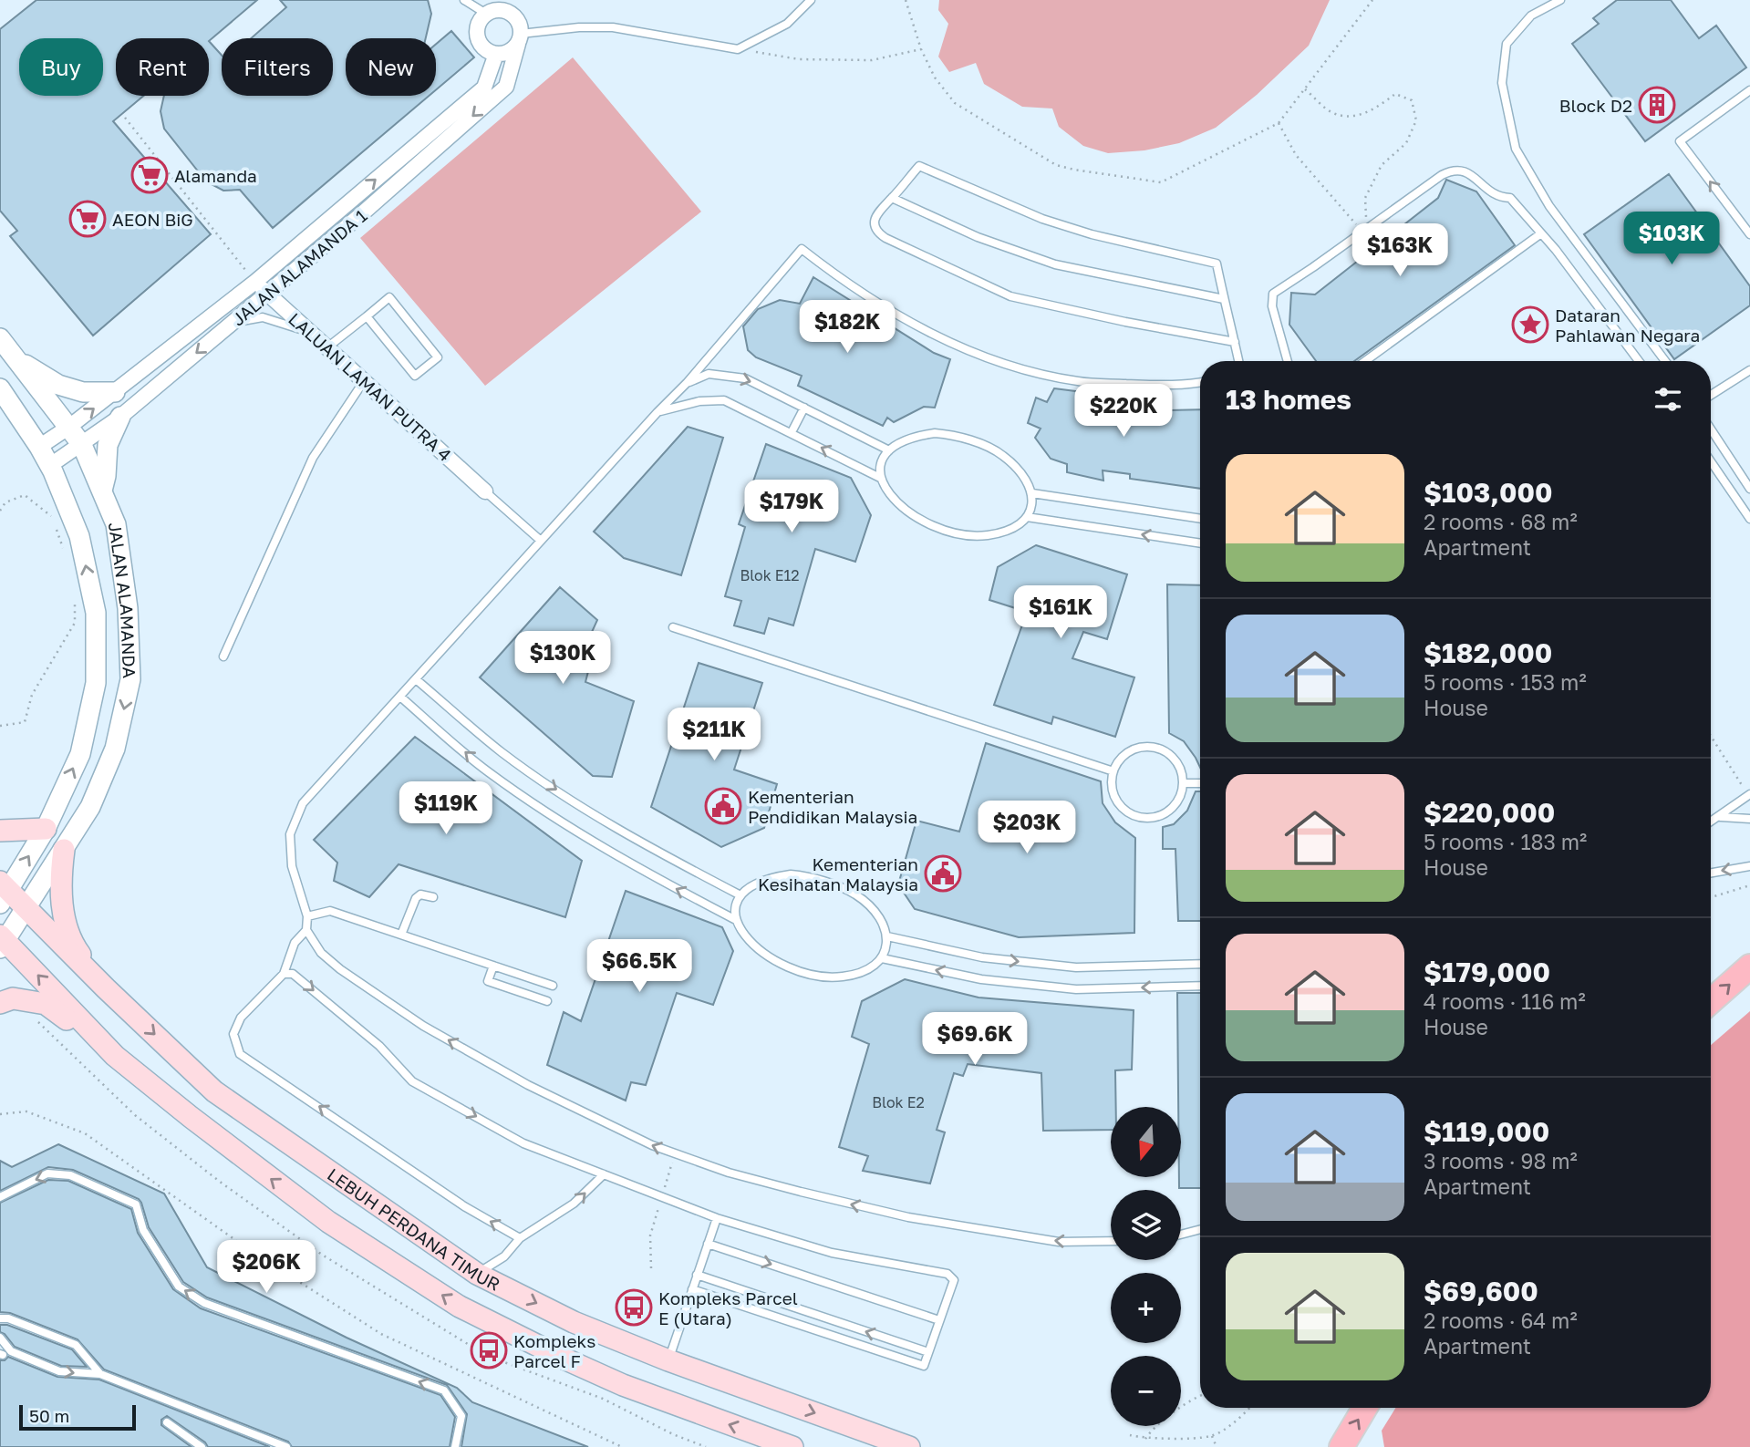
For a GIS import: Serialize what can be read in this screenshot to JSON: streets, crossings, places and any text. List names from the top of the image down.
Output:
{
  "streets": {
    "main road": ["LEBUH PERDANA TIMUR"],
    "street": ["JALAN ALAMANDA 1", "LALUAN LAMAN PUTRA 4", "JALAN ALAMANDA"]
  },
  "crossings": [
    ["JALAN ALAMANDA 1", "LALUAN LAMAN PUTRA 4"],
    ["JALAN ALAMANDA 1", "JALAN ALAMANDA"],
    ["JALAN ALAMANDA", "LEBUH PERDANA TIMUR"]
  ],
  "places": {
    "building": ["Block D2"],
    "supermarket": ["Alamanda", "AEON BiG"],
    "place": ["Dataran Pahlawan Negara"],
    "public building": ["Kementerian Pendidikan Malaysia", "Kementerian Kesihatan Malaysia"],
    "bus stop": ["Kompleks Parcel E (Utara)", "Kompleks Parcel F"]
  },
  "house_numbers": ["Blok E12", "Blok E2"],
  "scale_bar": "50 m",
  "north": "bottom",
  "page": {
    "chip": [
      "Buy",
      "Rent",
      "Filters",
      "New"
    ],
    "price": [
      "$103K",
      "$163K",
      "$182K",
      "$220K",
      "$179K",
      "$161K",
      "$130K",
      "$211K",
      "$119K",
      "$203K",
      "$66.5K",
      "$69.6K",
      "$206K"
    ],
    "heading": "13 homes",
    "list": [
      {
        "name": "$103,000",
        "note": "2 rooms · 68 m² · Apartment"
      },
      {
        "name": "$182,000",
        "note": "5 rooms · 153 m² · House"
      },
      {
        "name": "$220,000",
        "note": "5 rooms · 183 m² · House"
      },
      {
        "name": "$179,000",
        "note": "4 rooms · 116 m² · House"
      },
      {
        "name": "$119,000",
        "note": "3 rooms · 98 m² · Apartment"
      },
      {
        "name": "$69,600",
        "note": "2 rooms · 64 m² · Apartment"
      }
    ],
    "map_buttons": ["+", "−"],
    "scale": "50 m"
  }
}
